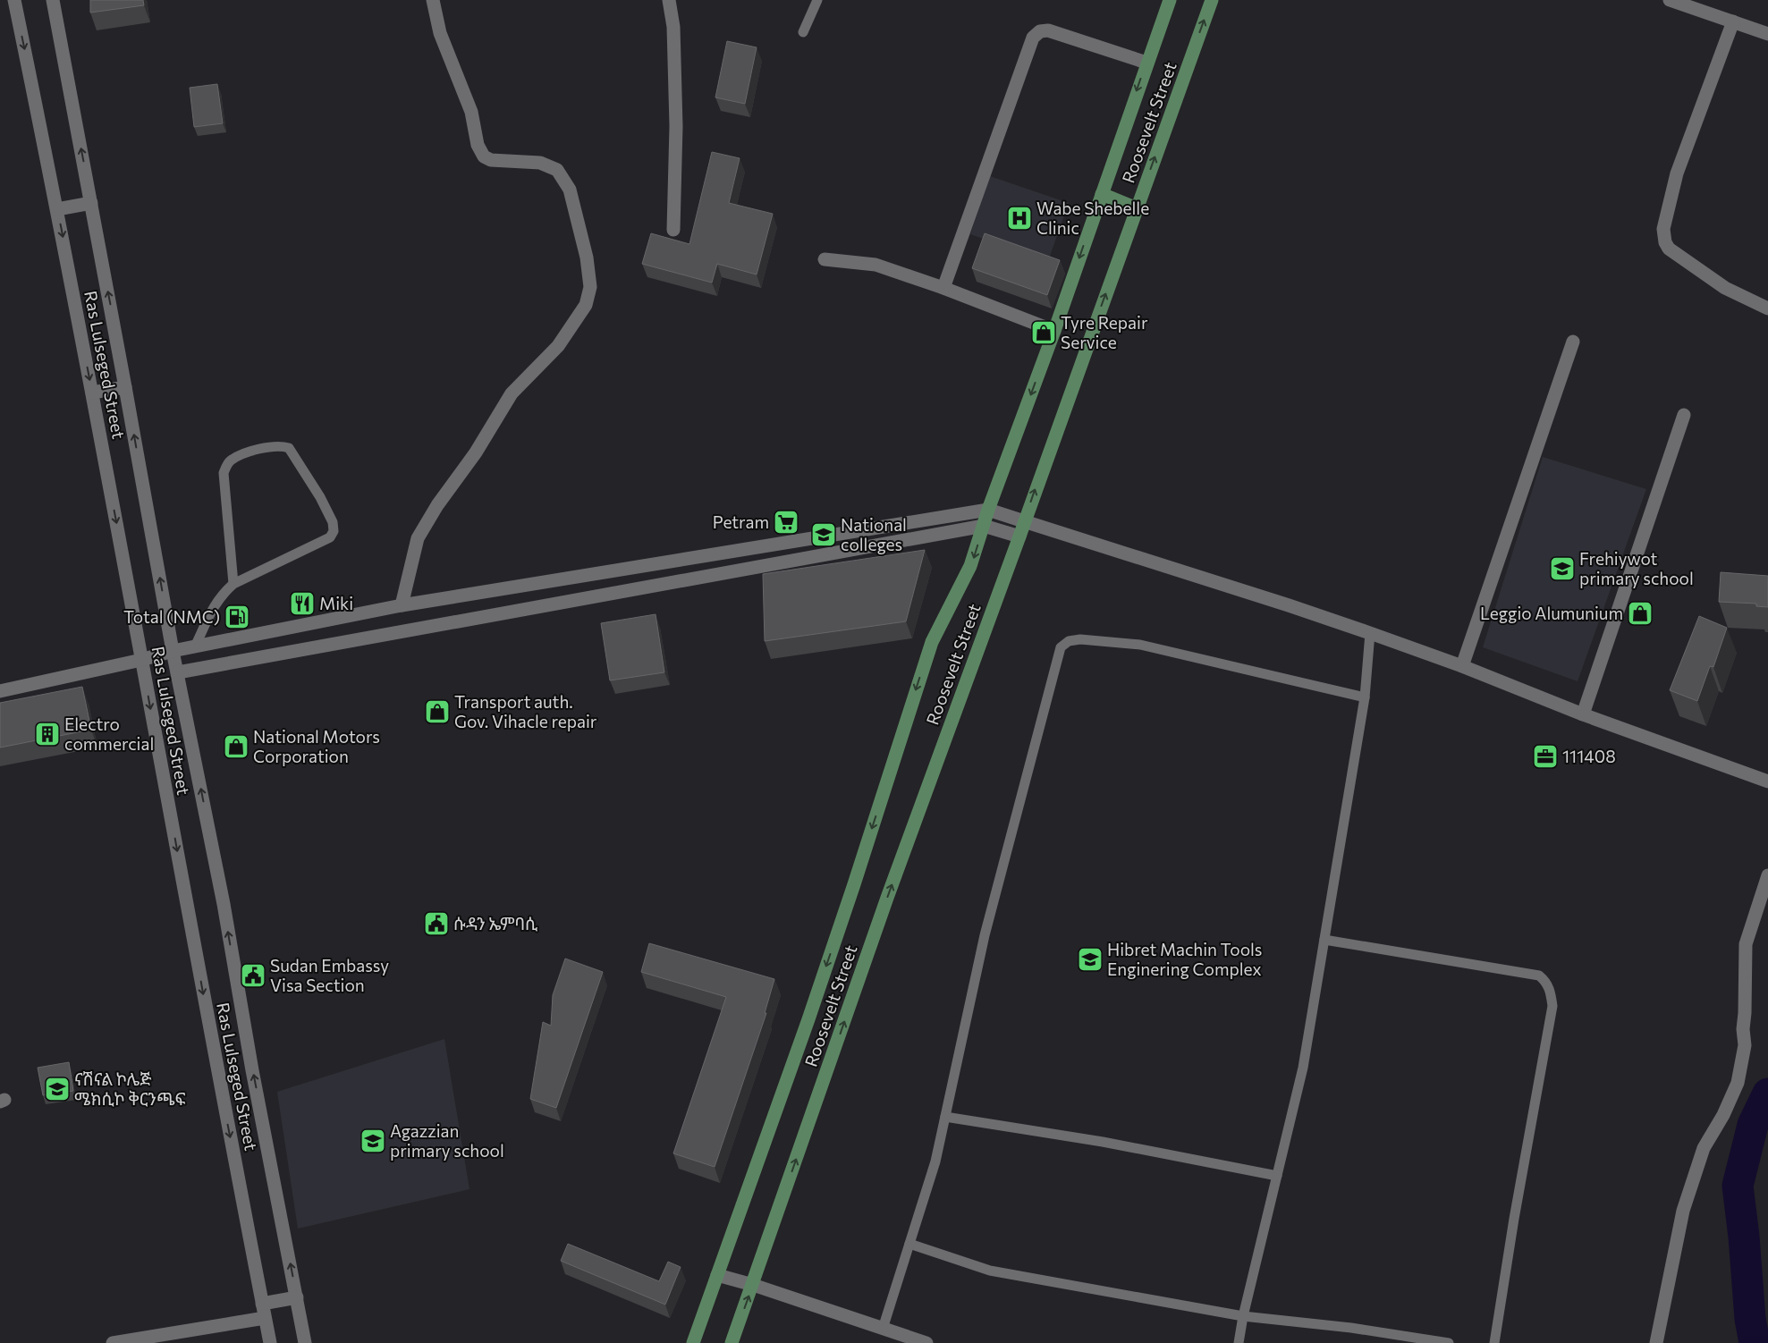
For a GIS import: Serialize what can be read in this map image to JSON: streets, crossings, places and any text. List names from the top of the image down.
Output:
{
  "streets": {
    "main road": ["Roosevelt Street"],
    "street": ["Ras Lulseged Street"]
  },
  "places": {
    "hospital": ["Wabe Shebelle Clinic"],
    "shop": [
      "Tyre Repair Service",
      "Leggio Alumunium",
      "Transport auth. Gov. Vihacle repair",
      "National Motors Corporation"
    ],
    "supermarket": ["Petram"],
    "school or university": [
      "National colleges",
      "Frehiywot primary school",
      "Hibret Machin Tools Enginering Complex",
      "ናሽናል ኮሌጅ ሜክሲኮ ቅርንጫፍ",
      "Agazzian primary school"
    ],
    "restaurant": ["Miki"],
    "fuel station": ["Total (NMC)"],
    "building": ["Electro commercial"],
    "office": ["111408"],
    "public building": ["ሱዳን ኤምባሲ", "Sudan Embassy Visa Section"]
  }
}
